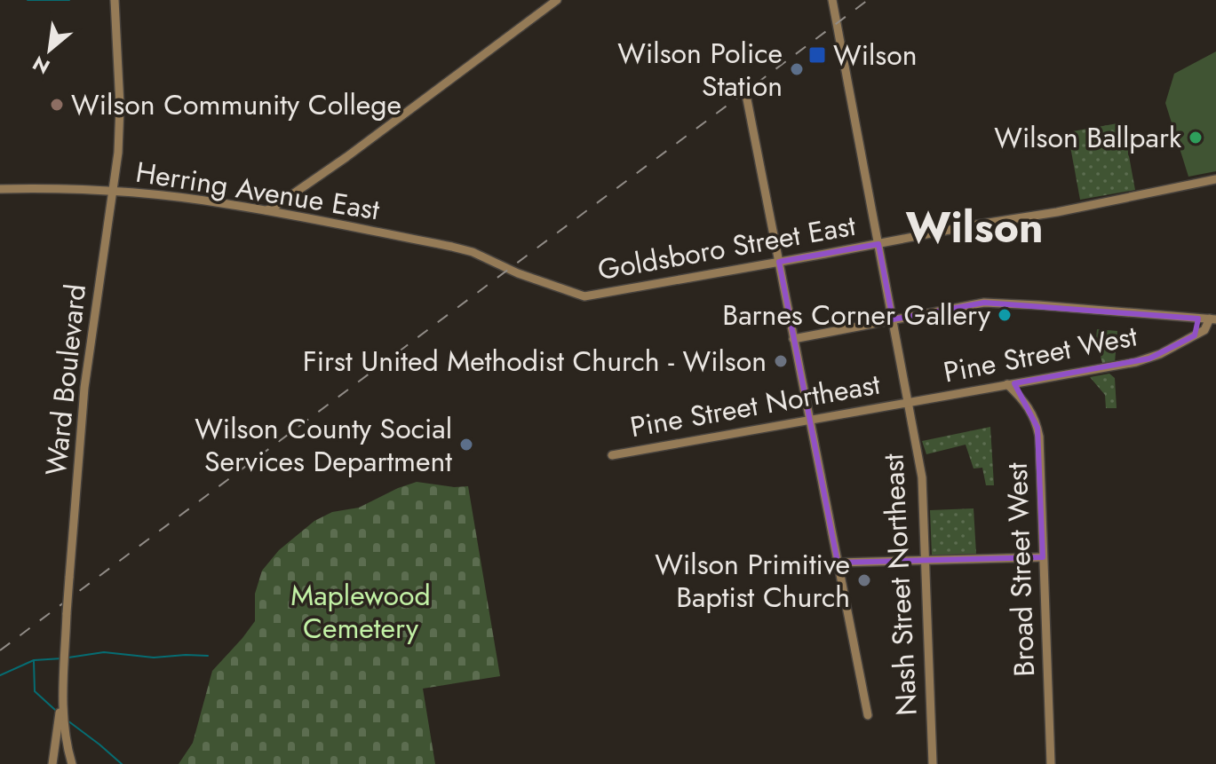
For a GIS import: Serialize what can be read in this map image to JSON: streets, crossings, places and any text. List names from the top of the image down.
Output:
{
  "streets": {
    "main road": [
      "Herring Avenue East",
      "Goldsboro Street East",
      "Pine Street West",
      "Ward Boulevard",
      "Pine Street Northeast",
      "Broad Street West",
      "Nash Street Northeast"
    ]
  },
  "crossings": [
    ["Herring Avenue East", "Goldsboro Street East"],
    ["Herring Avenue East", "Ward Boulevard"],
    ["Goldsboro Street East", "Nash Street Northeast"],
    ["Pine Street West", "Pine Street Northeast"],
    ["Pine Street West", "Broad Street West"],
    ["Pine Street West", "Nash Street Northeast"],
    ["Pine Street Northeast", "Nash Street Northeast"]
  ],
  "districts": ["Wilson"],
  "parks": ["Maplewood Cemetery"],
  "places": {
    "transit": ["Wilson"],
    "other": [
      "Wilson Police Station",
      "Wilson Community College",
      "Wilson Ballpark",
      "Barnes Corner Gallery",
      "First United Methodist Church - Wilson",
      "Wilson County Social Services Department",
      "Wilson Primitive Baptist Church"
    ]
  },
  "north": "bottom left"
}
